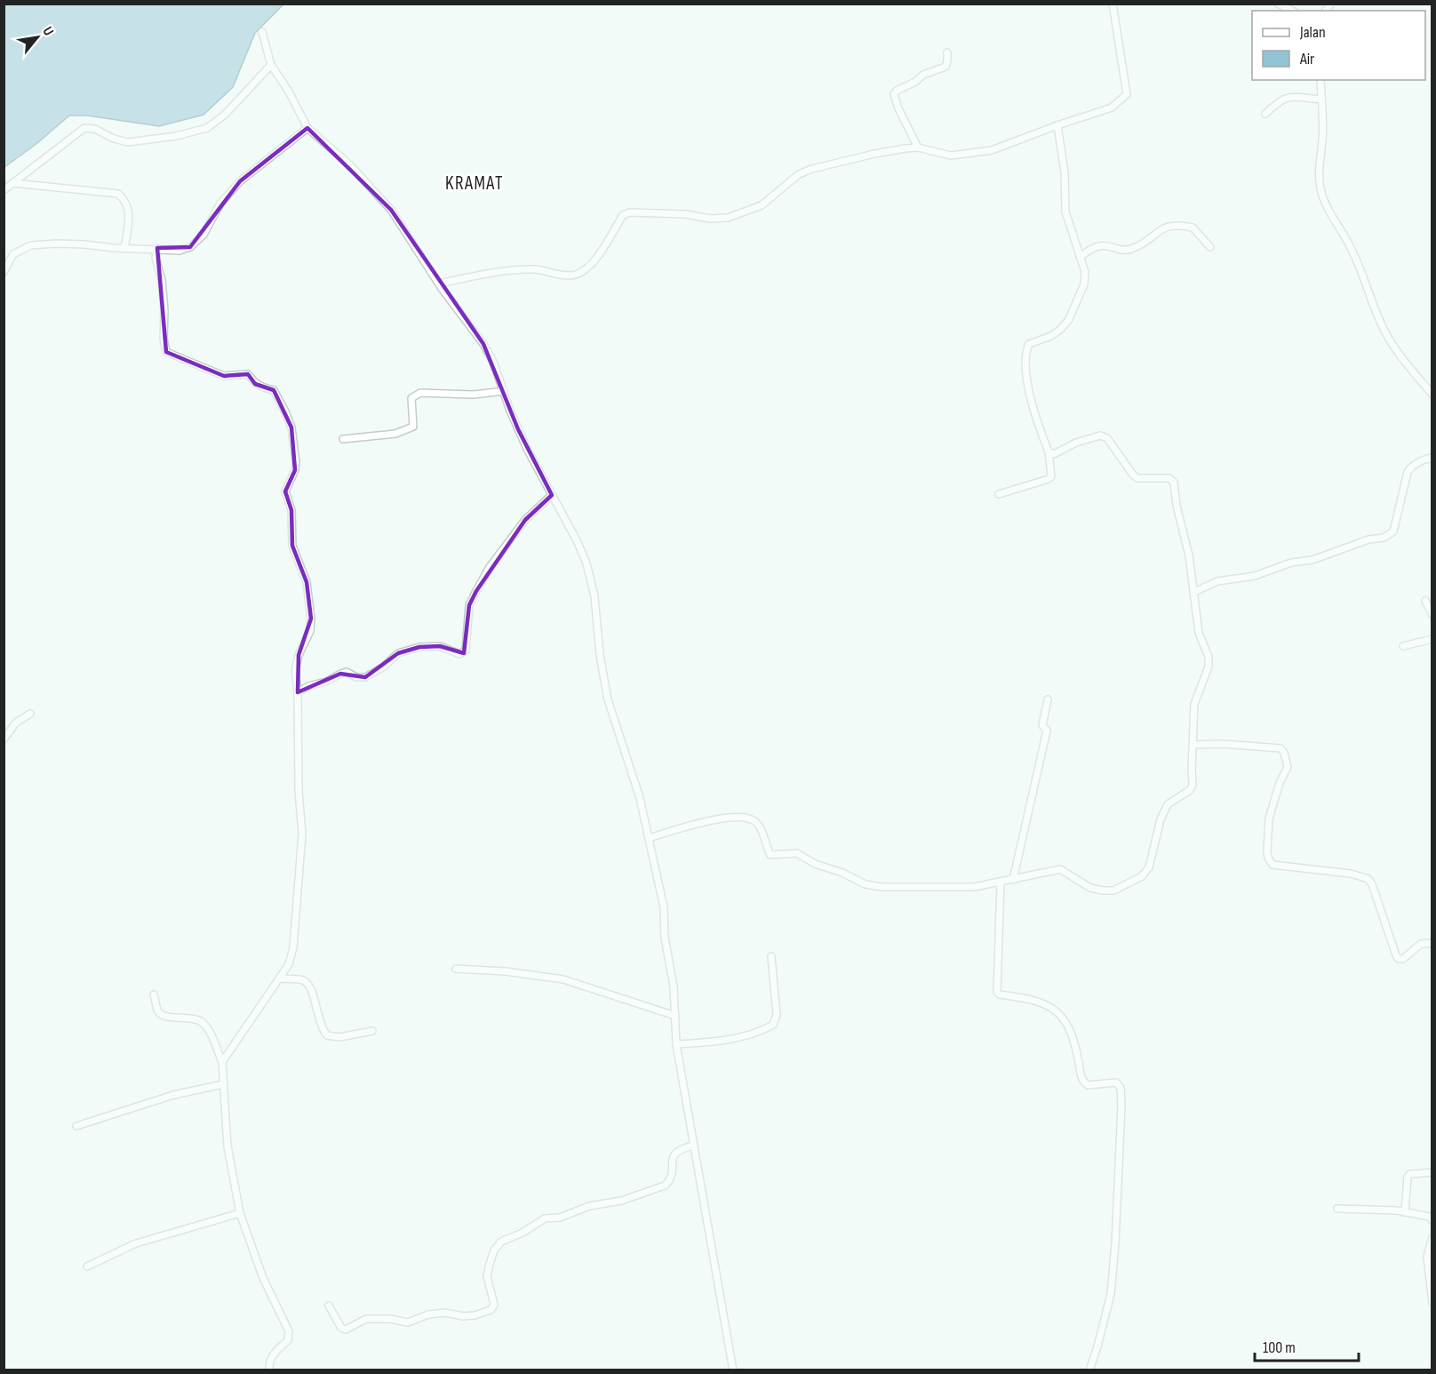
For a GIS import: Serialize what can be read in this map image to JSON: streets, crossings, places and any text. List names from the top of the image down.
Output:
{
  "districts": ["KRAMAT"],
  "legend": ["Jalan", "Air"],
  "scale_bar": "100 m",
  "north": "top right"
}
